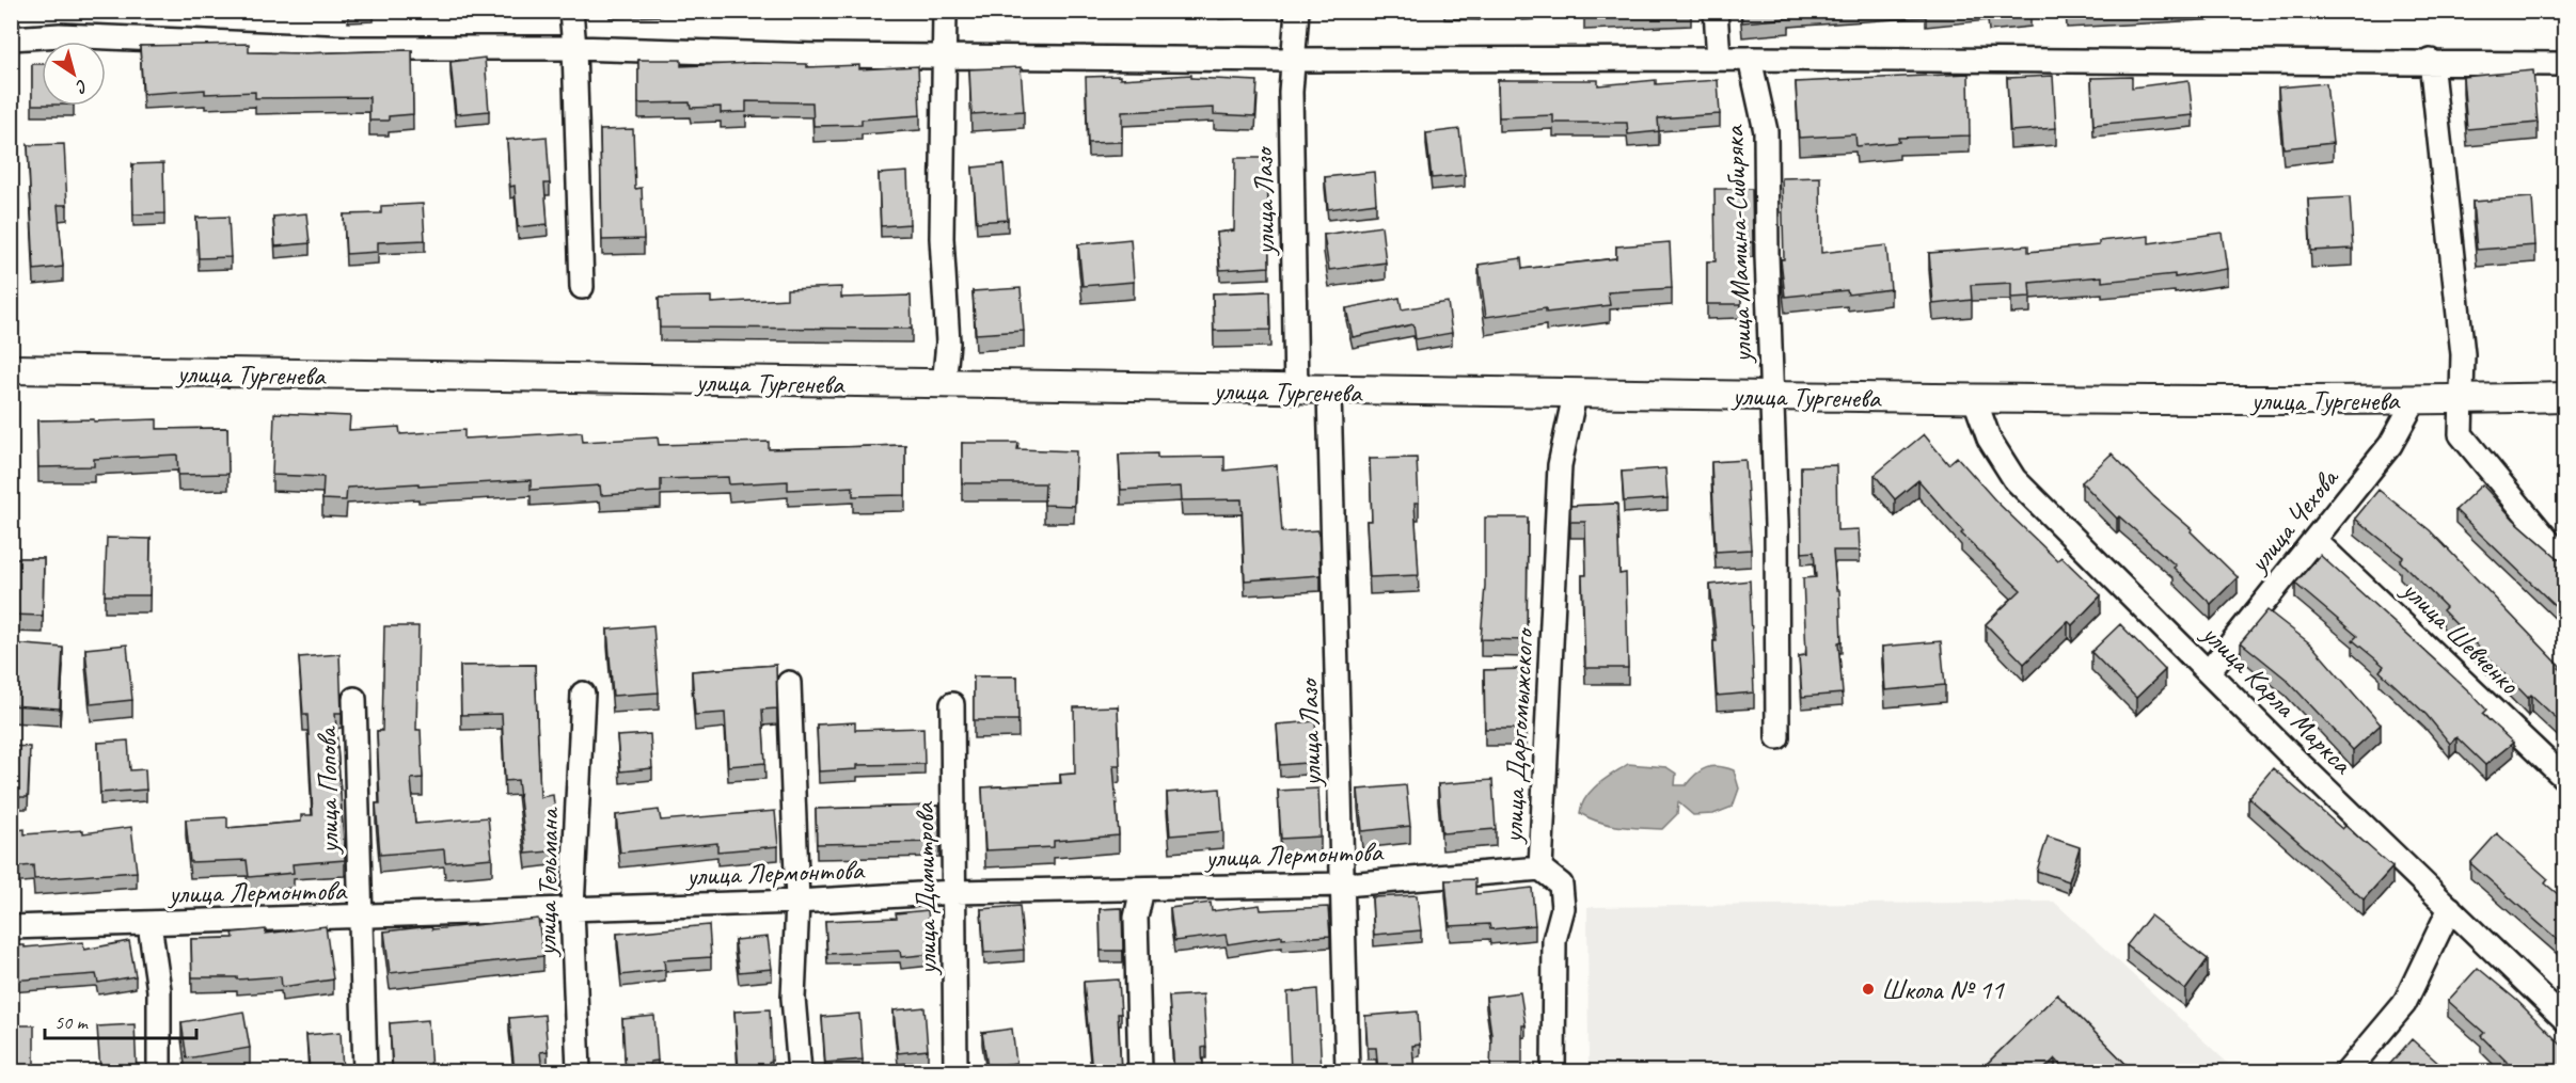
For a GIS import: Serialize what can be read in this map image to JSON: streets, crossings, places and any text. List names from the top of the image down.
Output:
{
  "streets": {
    "street": [
      "улица Лазо",
      "улица Мамина-Сибиряка",
      "улица Тургенева",
      "улица Чехова",
      "улица Шевченко",
      "улица Карла Маркса",
      "улица Даргомыжского",
      "улица Попова",
      "улица Лермонтова",
      "улица Тельмана",
      "улица Димитрова"
    ]
  },
  "crossings": [
    ["улица Лазо", "улица Тургенева"],
    ["улица Лазо", "улица Лермонтова"],
    ["улица Мамина-Сибиряка", "улица Тургенева"],
    ["улица Тургенева", "улица Чехова"],
    ["улица Тургенева", "улица Карла Маркса"],
    ["улица Тургенева", "улица Даргомыжского"],
    ["улица Чехова", "улица Шевченко"],
    ["улица Чехова", "улица Карла Маркса"],
    ["улица Даргомыжского", "улица Лермонтова"],
    ["улица Попова", "улица Лермонтова"],
    ["улица Лермонтова", "улица Тельмана"],
    ["улица Лермонтова", "улица Димитрова"]
  ],
  "places": ["Школа № 11"],
  "scale_bar": "50 m",
  "north": "bottom right"
}
